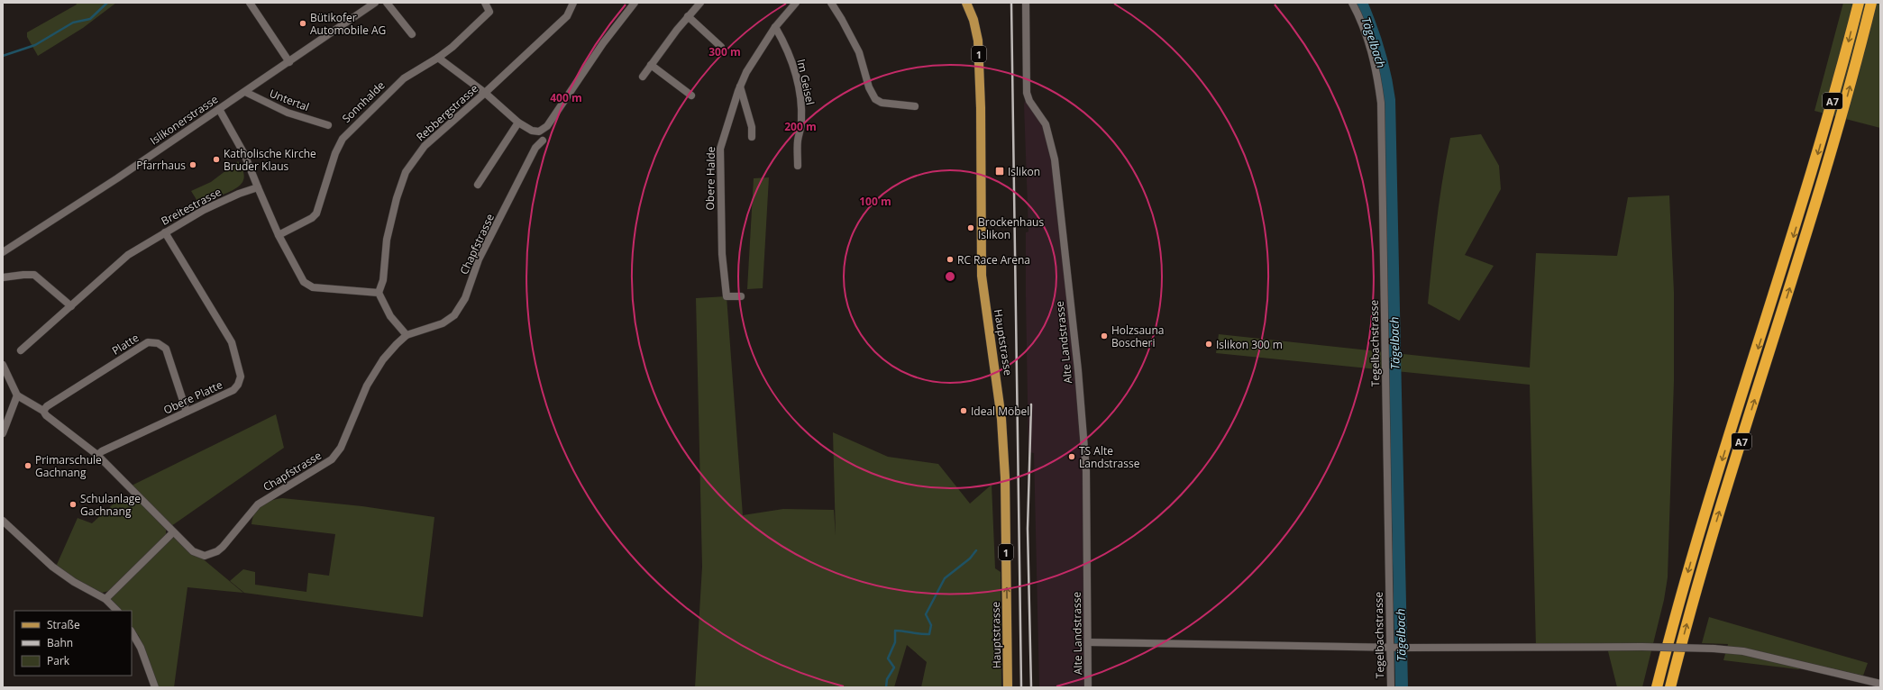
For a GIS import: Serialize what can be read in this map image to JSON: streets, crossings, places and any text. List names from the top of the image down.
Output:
{
  "streets": {
    "highway": ["A7"],
    "main road": ["1", "Hauptstrasse"],
    "street": [
      "Im Geisel",
      "Untertal",
      "Sonnhalde",
      "Rebbergstrasse",
      "Islikonerstrasse",
      "Obere Halde",
      "Breitestrasse",
      "Chapfstrasse",
      "Alte Landstrasse",
      "Tegelbachstrasse",
      "Platte",
      "Obere Platte"
    ]
  },
  "crossings": [
    ["Im Geisel", "Obere Halde"],
    ["Untertal", "Islikonerstrasse"],
    ["Breitestrasse", "Obere Platte"],
    ["Chapfstrasse", "Platte"],
    ["Chapfstrasse", "Obere Platte"],
    ["Platte", "Obere Platte"]
  ],
  "one_way": ["Hauptstrasse"],
  "water": ["Tägelbach"],
  "places": {
    "other": [
      "Bütikofer Automobile AG",
      "Katholische Kirche Bruder Klaus",
      "Pfarrhaus",
      "Brockenhaus Islikon",
      "RC Race Arena",
      "Holzsauna Boscheri",
      "Islikon 300 m",
      "Ideal Möbel",
      "TS Alte Landstrasse",
      "Primarschule Gachnang",
      "Schulanlage Gachnang"
    ],
    "transit": ["Islikon"]
  },
  "legend": ["Straße", "Bahn", "Park"],
  "rings": [
    "300 m",
    "400 m",
    "200 m",
    "100 m"
  ]
}
